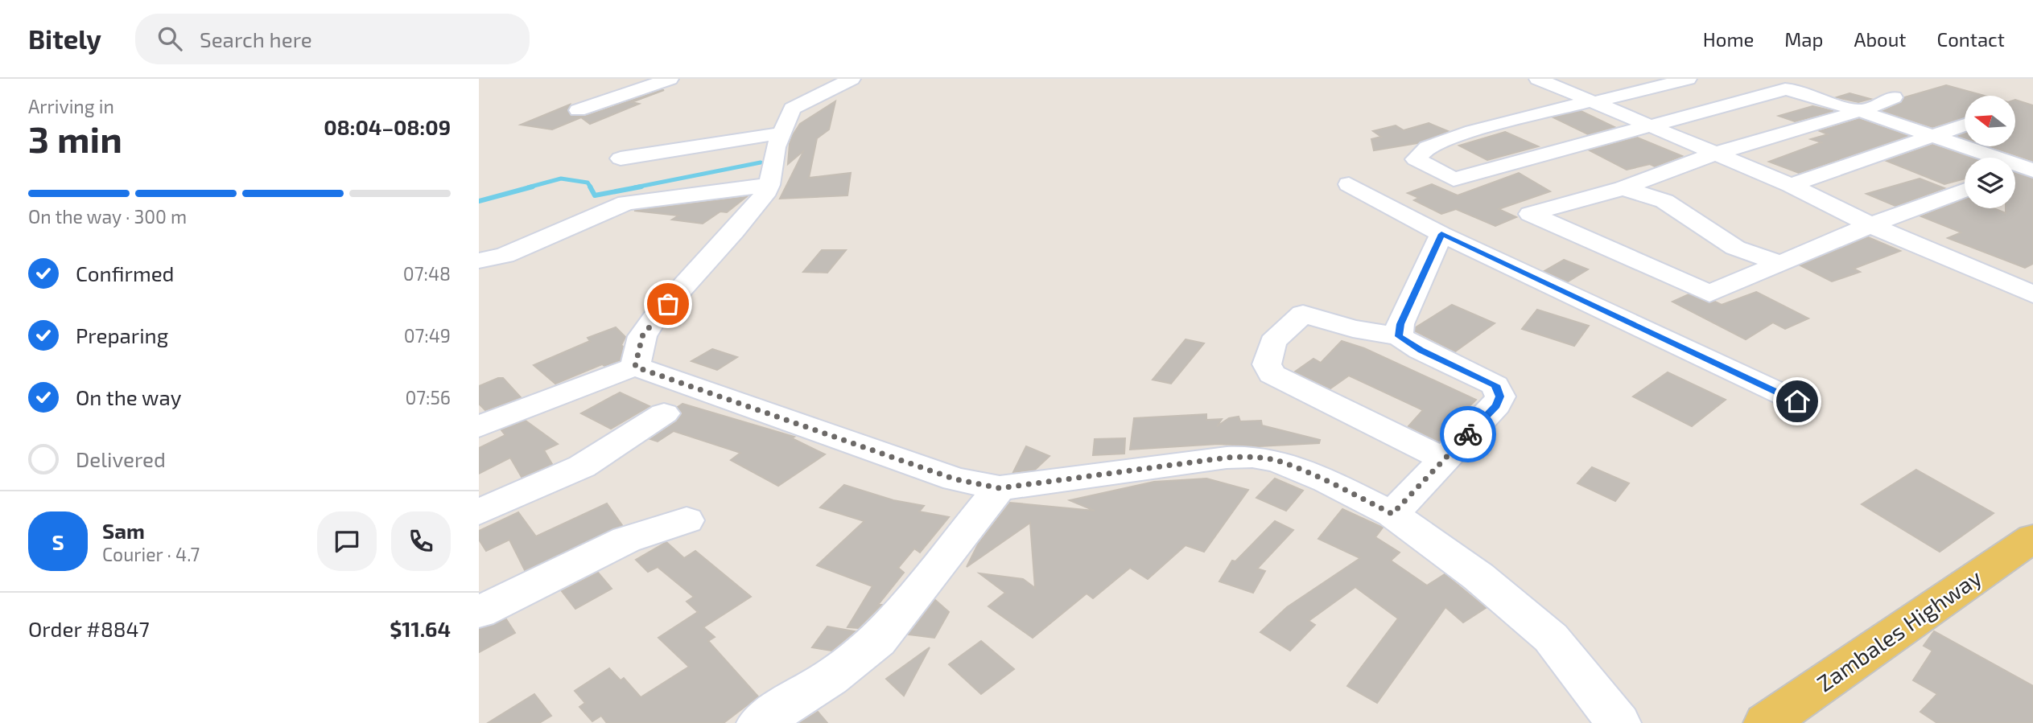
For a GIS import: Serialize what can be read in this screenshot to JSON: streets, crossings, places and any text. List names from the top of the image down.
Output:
{
  "streets": {
    "main road": ["Zambales Highway"]
  },
  "north": "left",
  "page": {
    "header": "Bitely",
    "search": "Search here",
    "nav": [
      "Home",
      "Map",
      "About",
      "Contact"
    ],
    "heading": ["3 min", "Arriving in", "08:04–08:09"],
    "panel": [
      "Sam",
      "Courier · 4.7",
      "Order #8847",
      "$11.64"
    ],
    "bar": "On the way · 300 m",
    "list": [
      ["Confirmed", "07:48"],
      ["Preparing", "07:49"],
      ["On the way", "07:56"],
      "Delivered"
    ],
    "round": "S"
  }
}
